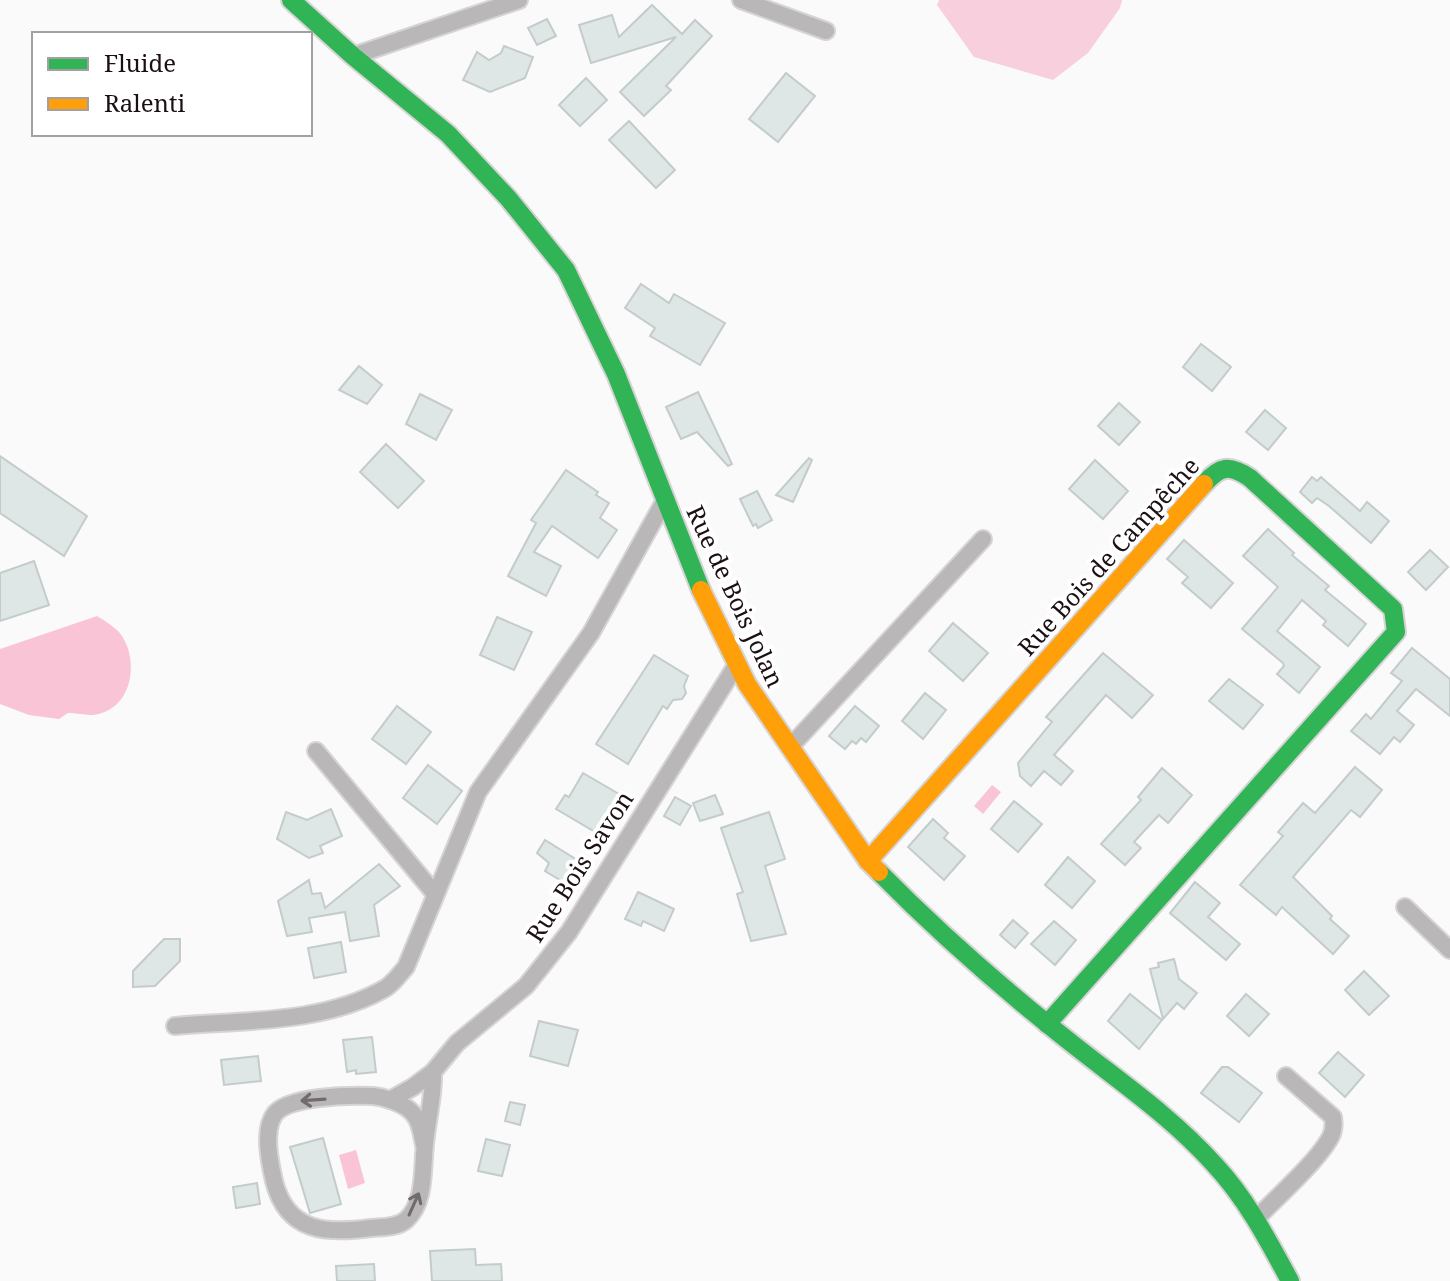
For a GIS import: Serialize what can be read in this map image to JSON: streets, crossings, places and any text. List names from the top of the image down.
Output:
{
  "streets": {
    "street": ["Rue Bois de Campêche", "Rue de Bois Jolan", "Rue Bois Savon"]
  },
  "crossings": [
    ["Rue Bois de Campêche", "Rue de Bois Jolan"],
    ["Rue de Bois Jolan", "Rue Bois Savon"]
  ],
  "legend": ["Fluide", "Ralenti"]
}
